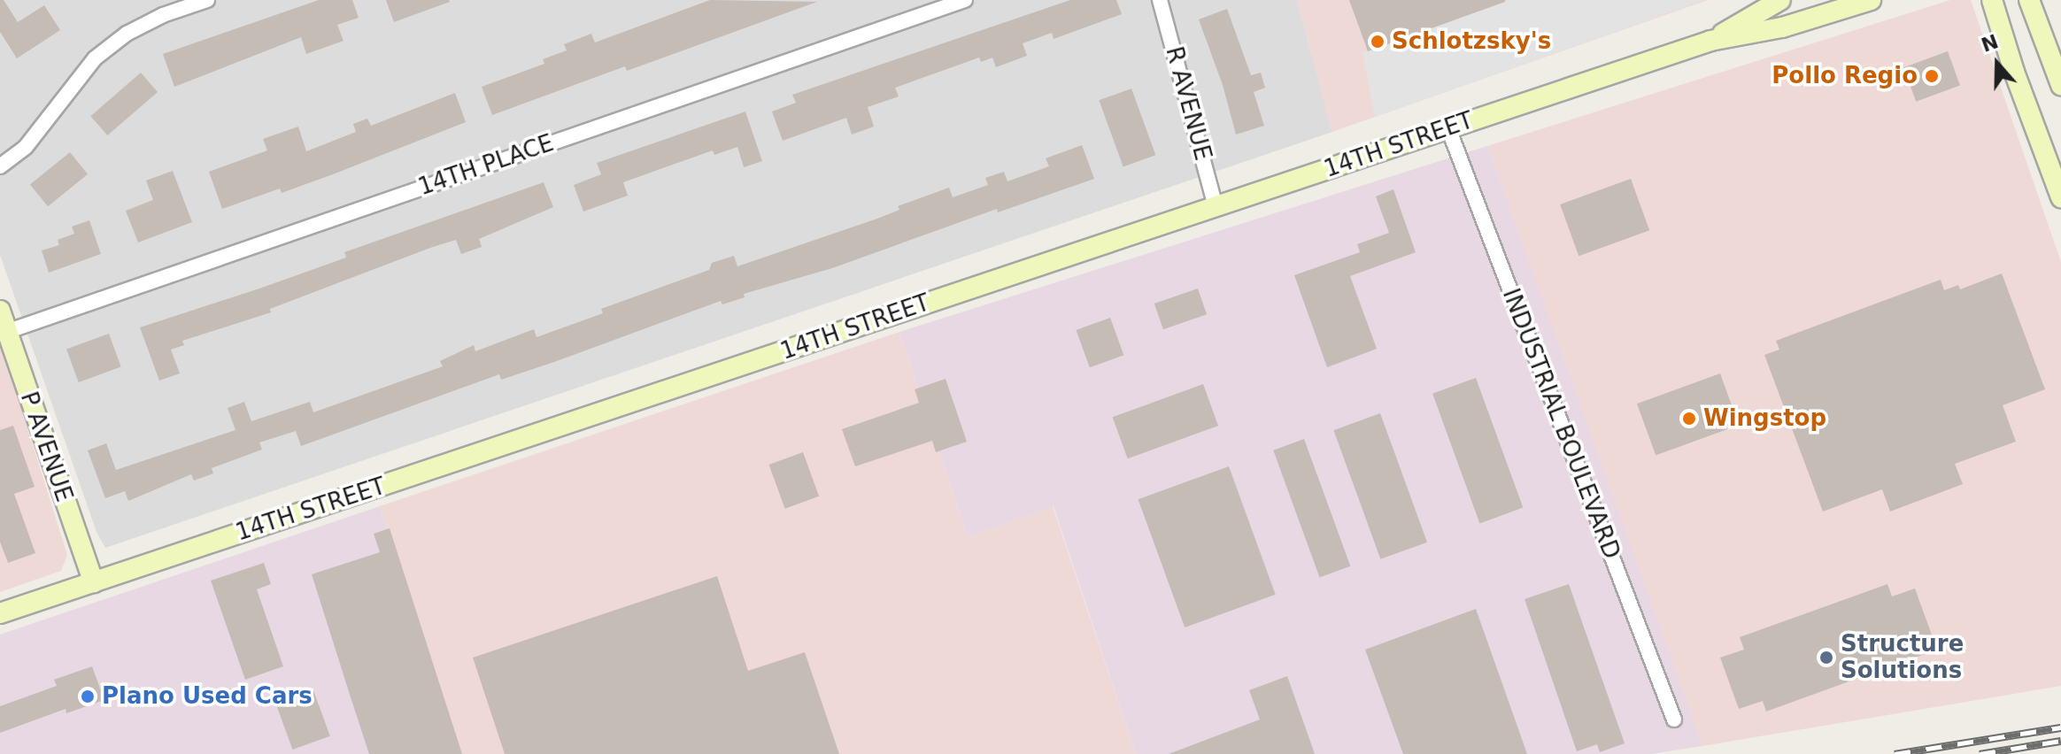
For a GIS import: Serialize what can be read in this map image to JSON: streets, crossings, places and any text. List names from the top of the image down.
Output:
{
  "streets": {
    "main road": ["14TH STREET", "P AVENUE"],
    "street": ["R AVENUE", "14TH PLACE", "INDUSTRIAL BOULEVARD"]
  },
  "crossings": [
    ["R AVENUE", "14TH STREET"],
    ["14TH STREET", "INDUSTRIAL BOULEVARD"],
    ["14TH STREET", "P AVENUE"],
    ["14TH PLACE", "P AVENUE"]
  ],
  "places": [
    "Schlotzsky's",
    "Pollo Regio",
    "Wingstop",
    "Structure Solutions",
    "Plano Used Cars"
  ],
  "north": "top"
}
